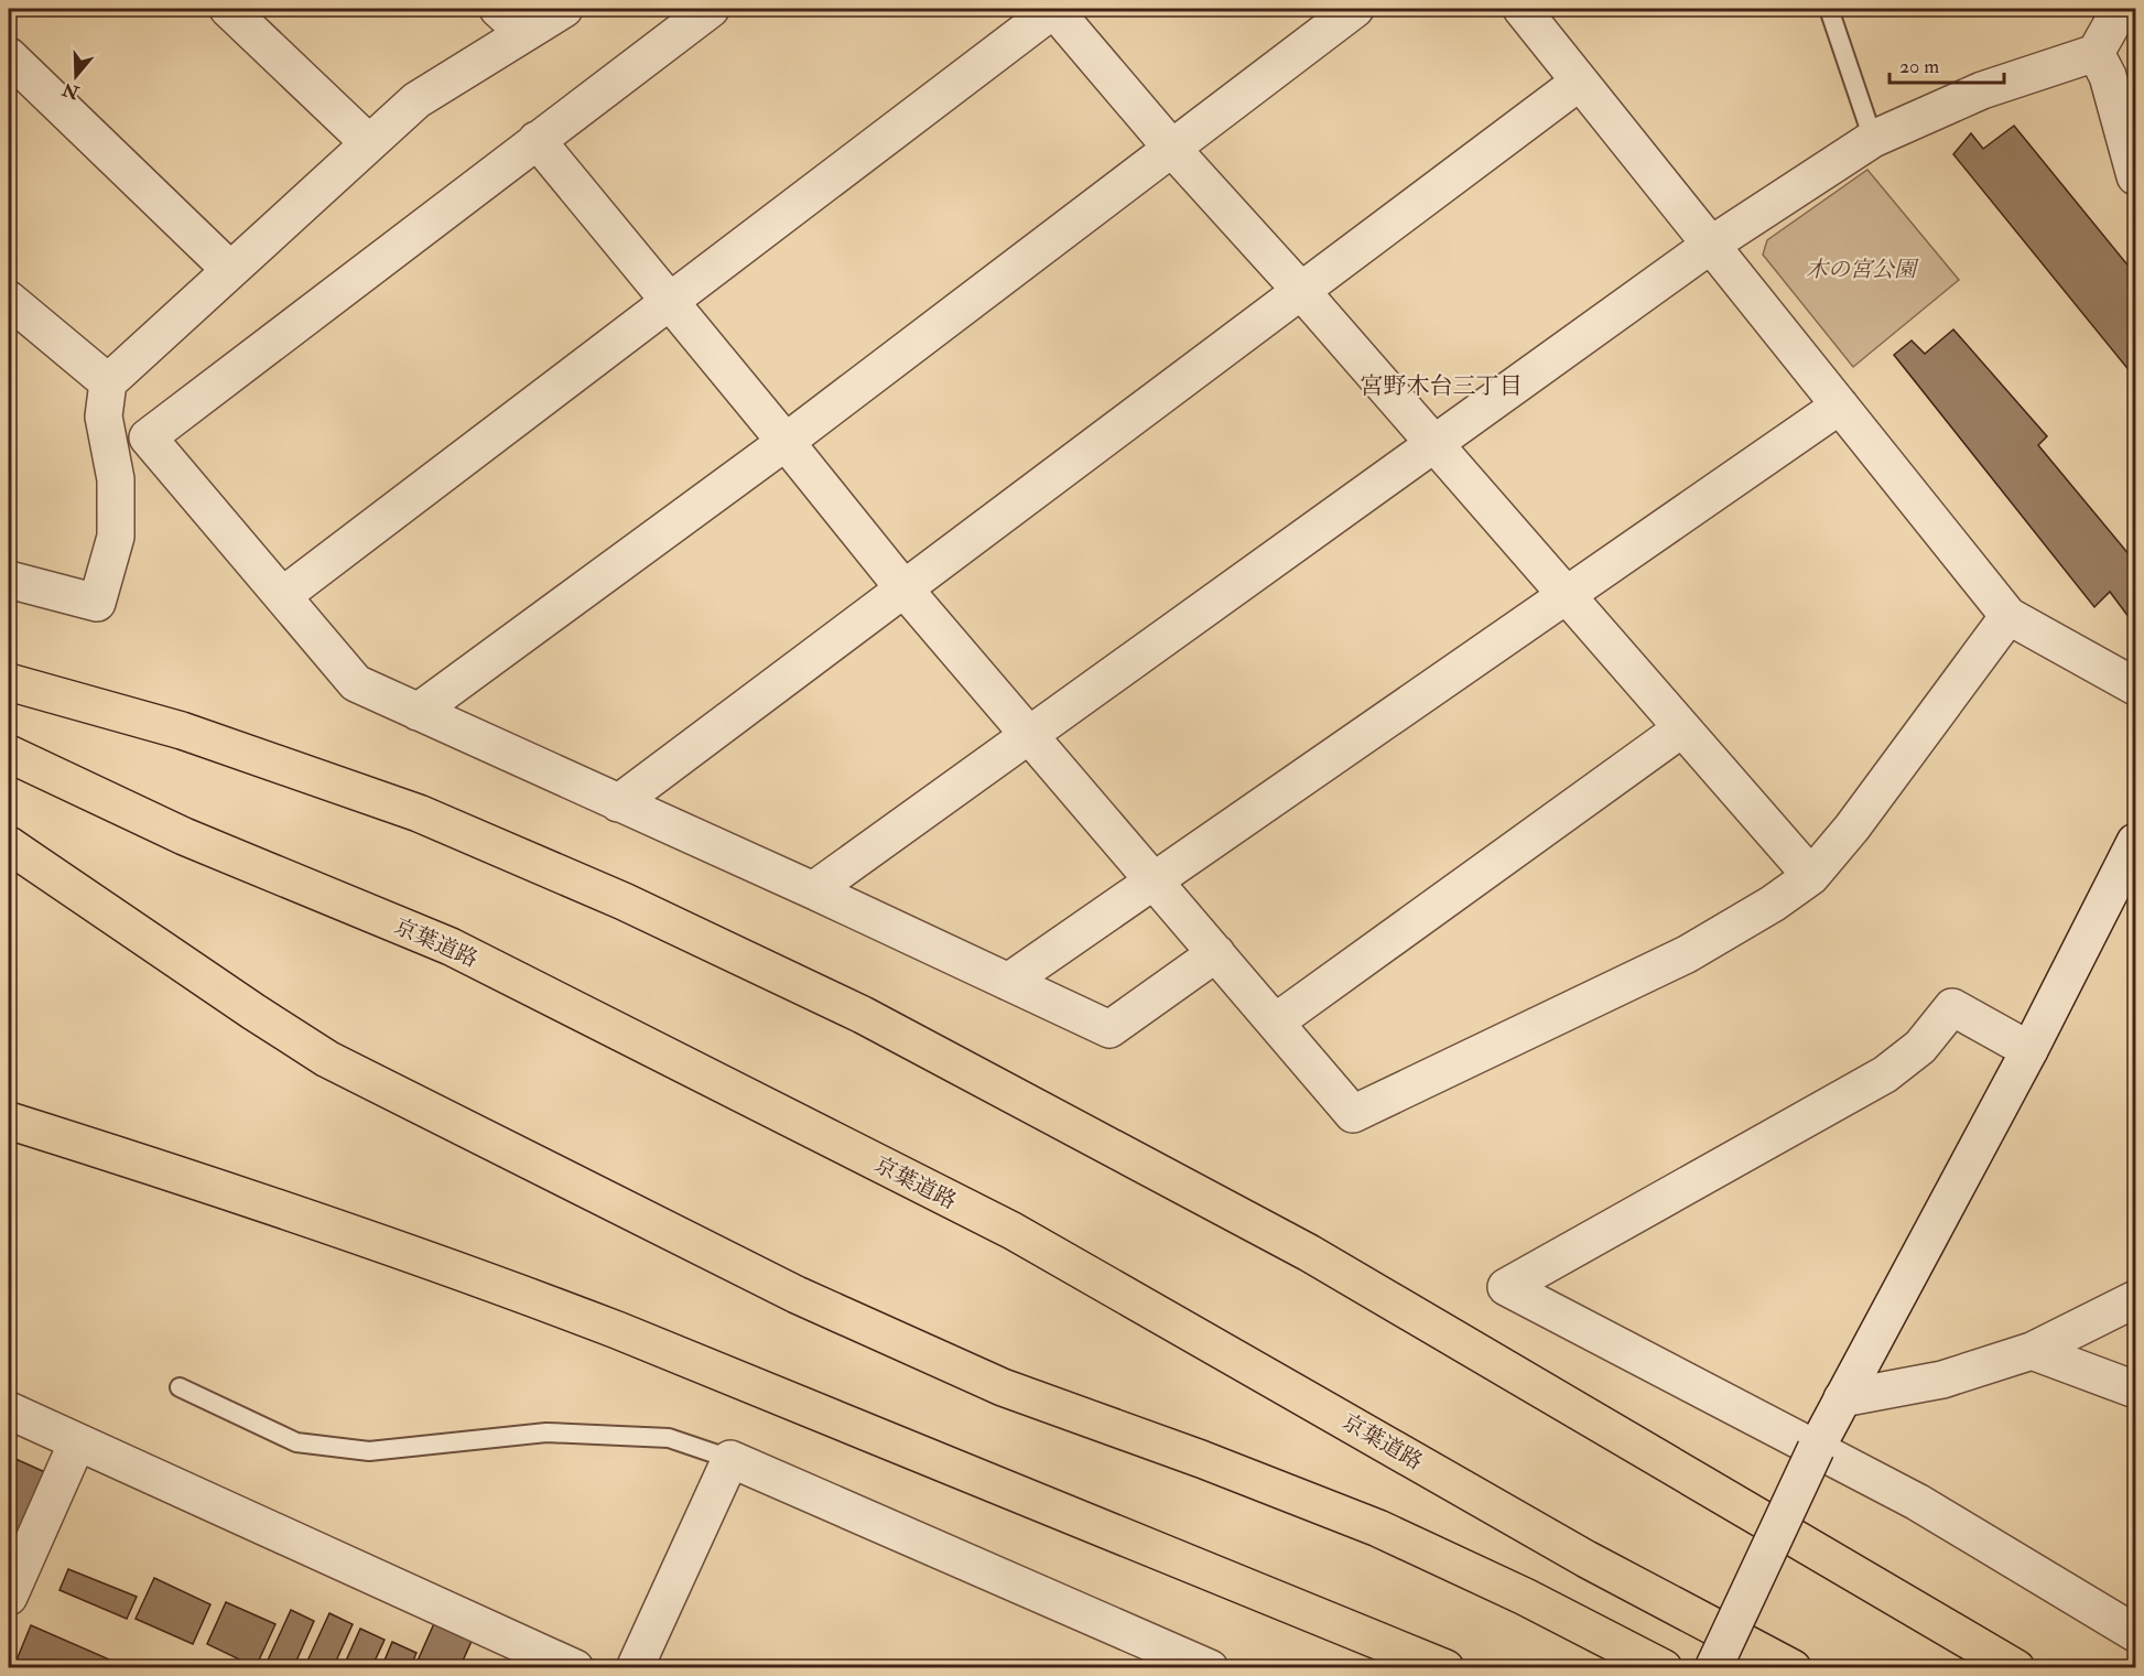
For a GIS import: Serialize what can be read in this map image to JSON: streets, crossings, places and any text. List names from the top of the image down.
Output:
{
  "streets": {
    "highway": ["京葉道路"]
  },
  "districts": ["宮野木台三丁目"],
  "parks": ["木の宮公園"],
  "scale_bar": "20 m",
  "north": "bottom"
}
